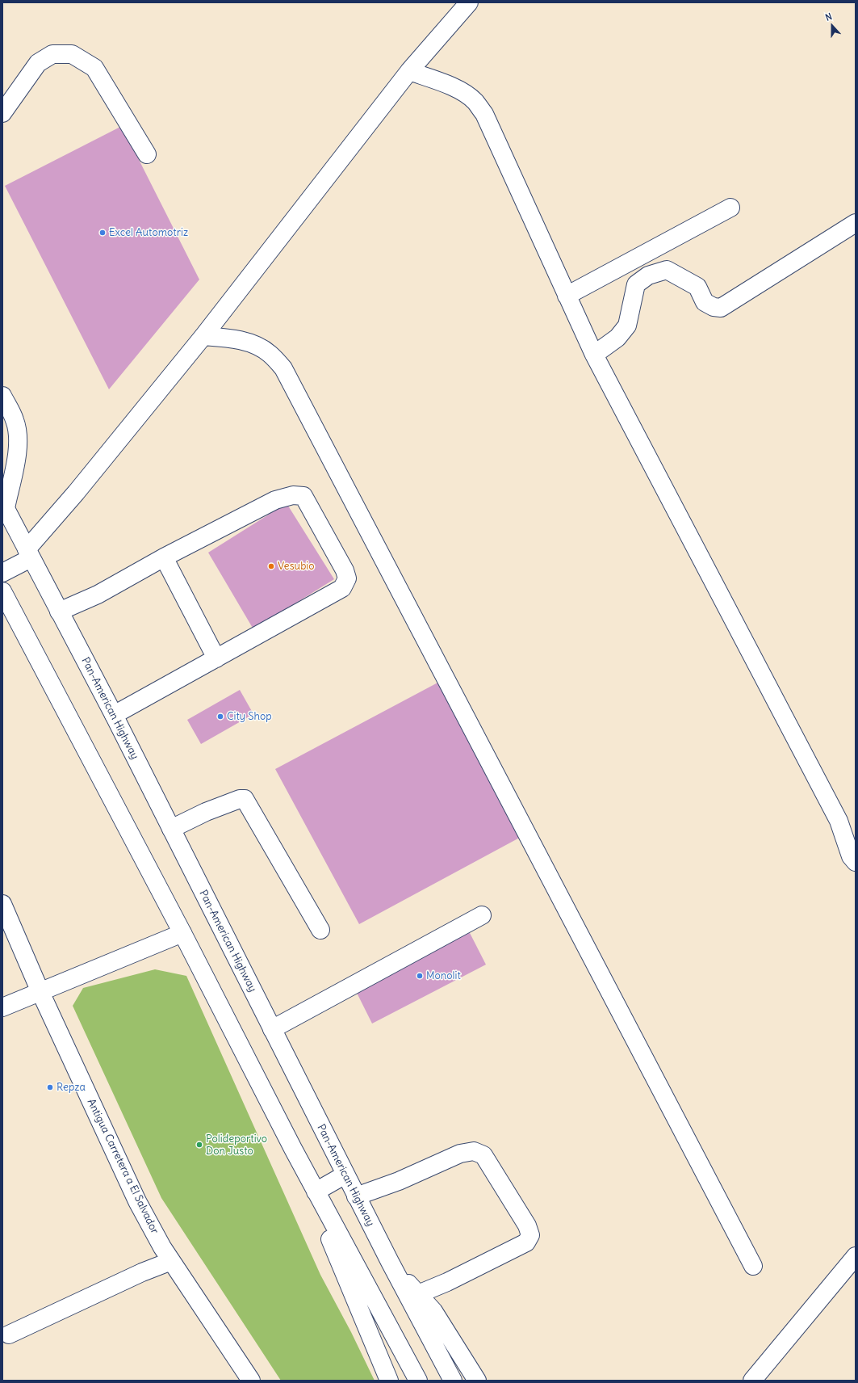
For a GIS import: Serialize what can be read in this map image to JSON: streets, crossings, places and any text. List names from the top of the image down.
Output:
{
  "streets": {
    "main road": ["Pan-American Highway", "Antigua Carretera a El Salvador"]
  },
  "places": [
    "Excel Automotriz",
    "Vesubio",
    "City Shop",
    "Monolit",
    "Repza",
    "Polideportivo Don Justo"
  ],
  "north": "top"
}
